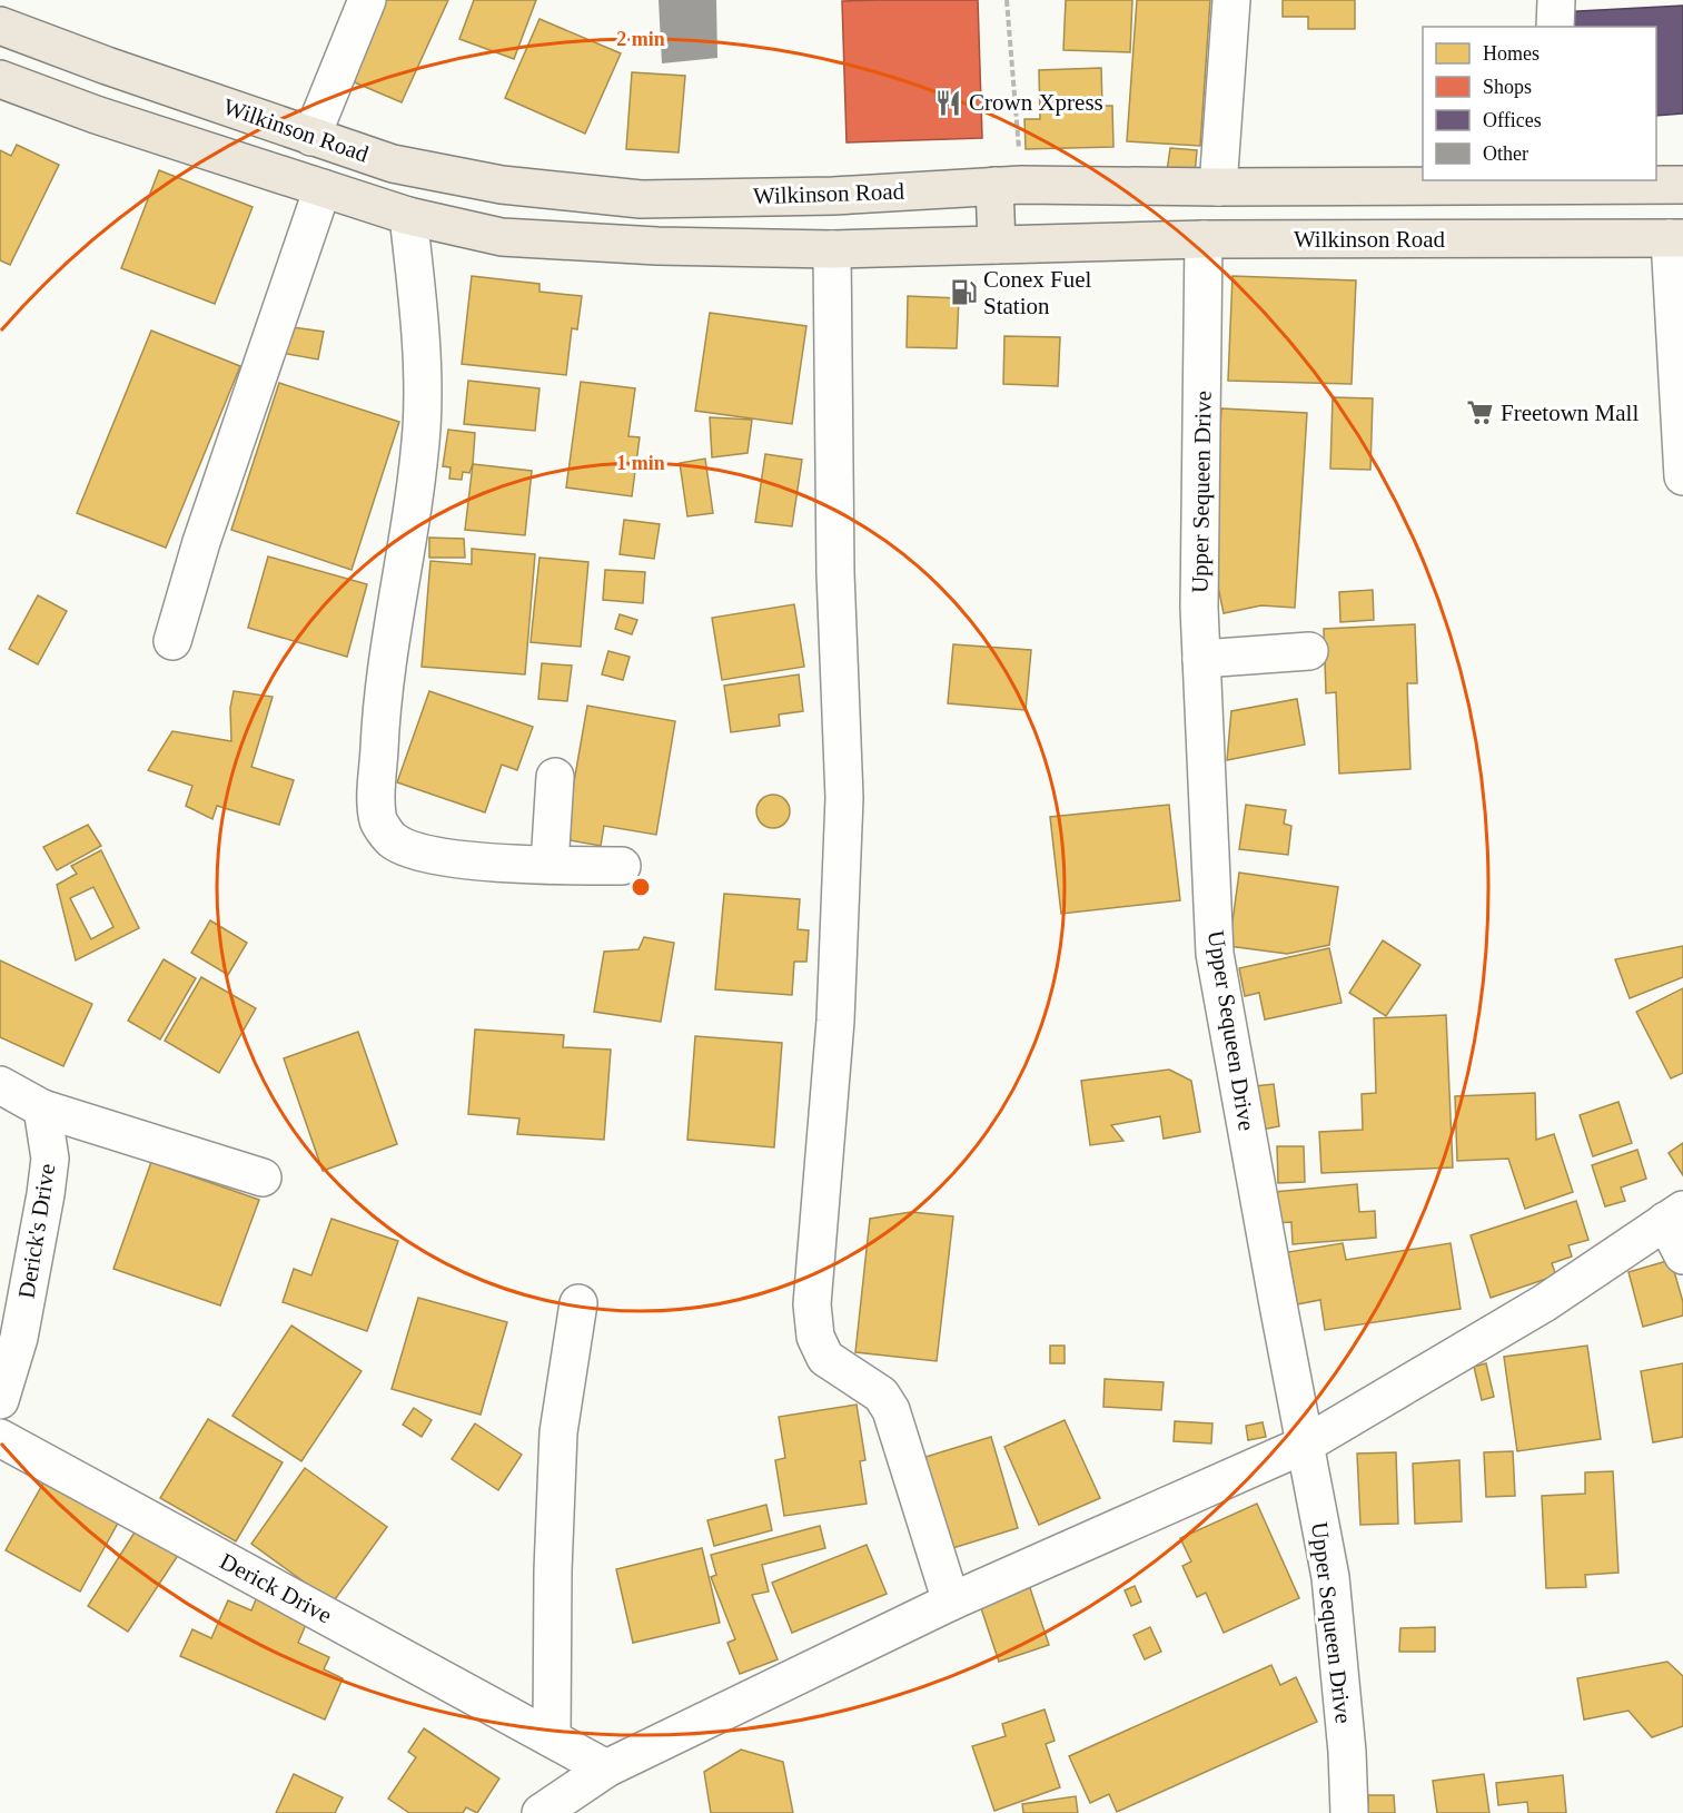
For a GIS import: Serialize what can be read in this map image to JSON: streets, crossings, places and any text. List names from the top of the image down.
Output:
{
  "streets": {
    "main road": ["Wilkinson Road"],
    "street": ["Upper Sequeen Drive", "Derick's Drive", "Derick Drive"]
  },
  "crossings": [
    ["Wilkinson Road", "Upper Sequeen Drive"]
  ],
  "places": {
    "restaurant": ["Crown Xpress"],
    "fuel station": ["Conex Fuel Station"],
    "supermarket": ["Freetown Mall"]
  },
  "legend": [
    "Homes",
    "Shops",
    "Offices",
    "Other"
  ],
  "rings": ["2 min", "1 min"]
}
